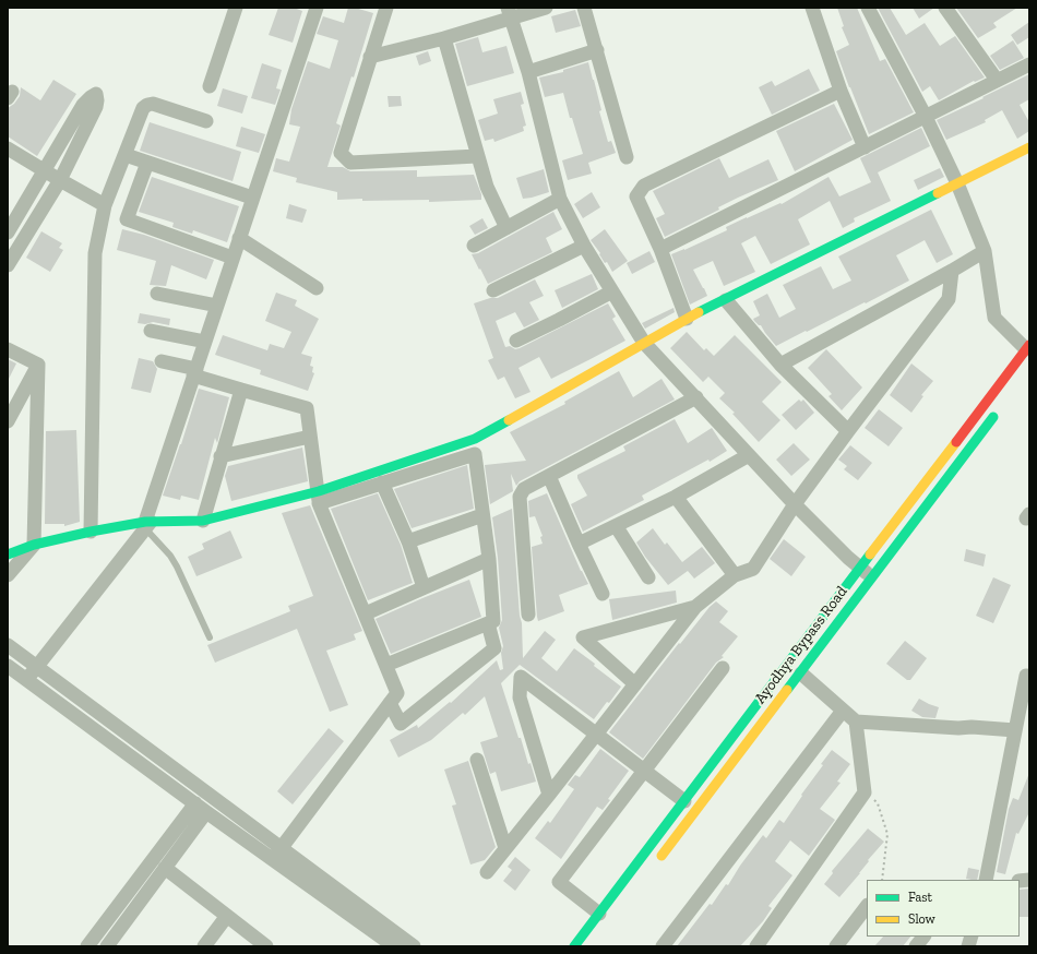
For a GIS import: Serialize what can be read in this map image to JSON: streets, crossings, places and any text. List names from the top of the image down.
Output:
{
  "streets": {
    "main road": ["Ayodhya Bypass Road"]
  },
  "legend": ["Fast", "Slow"]
}
